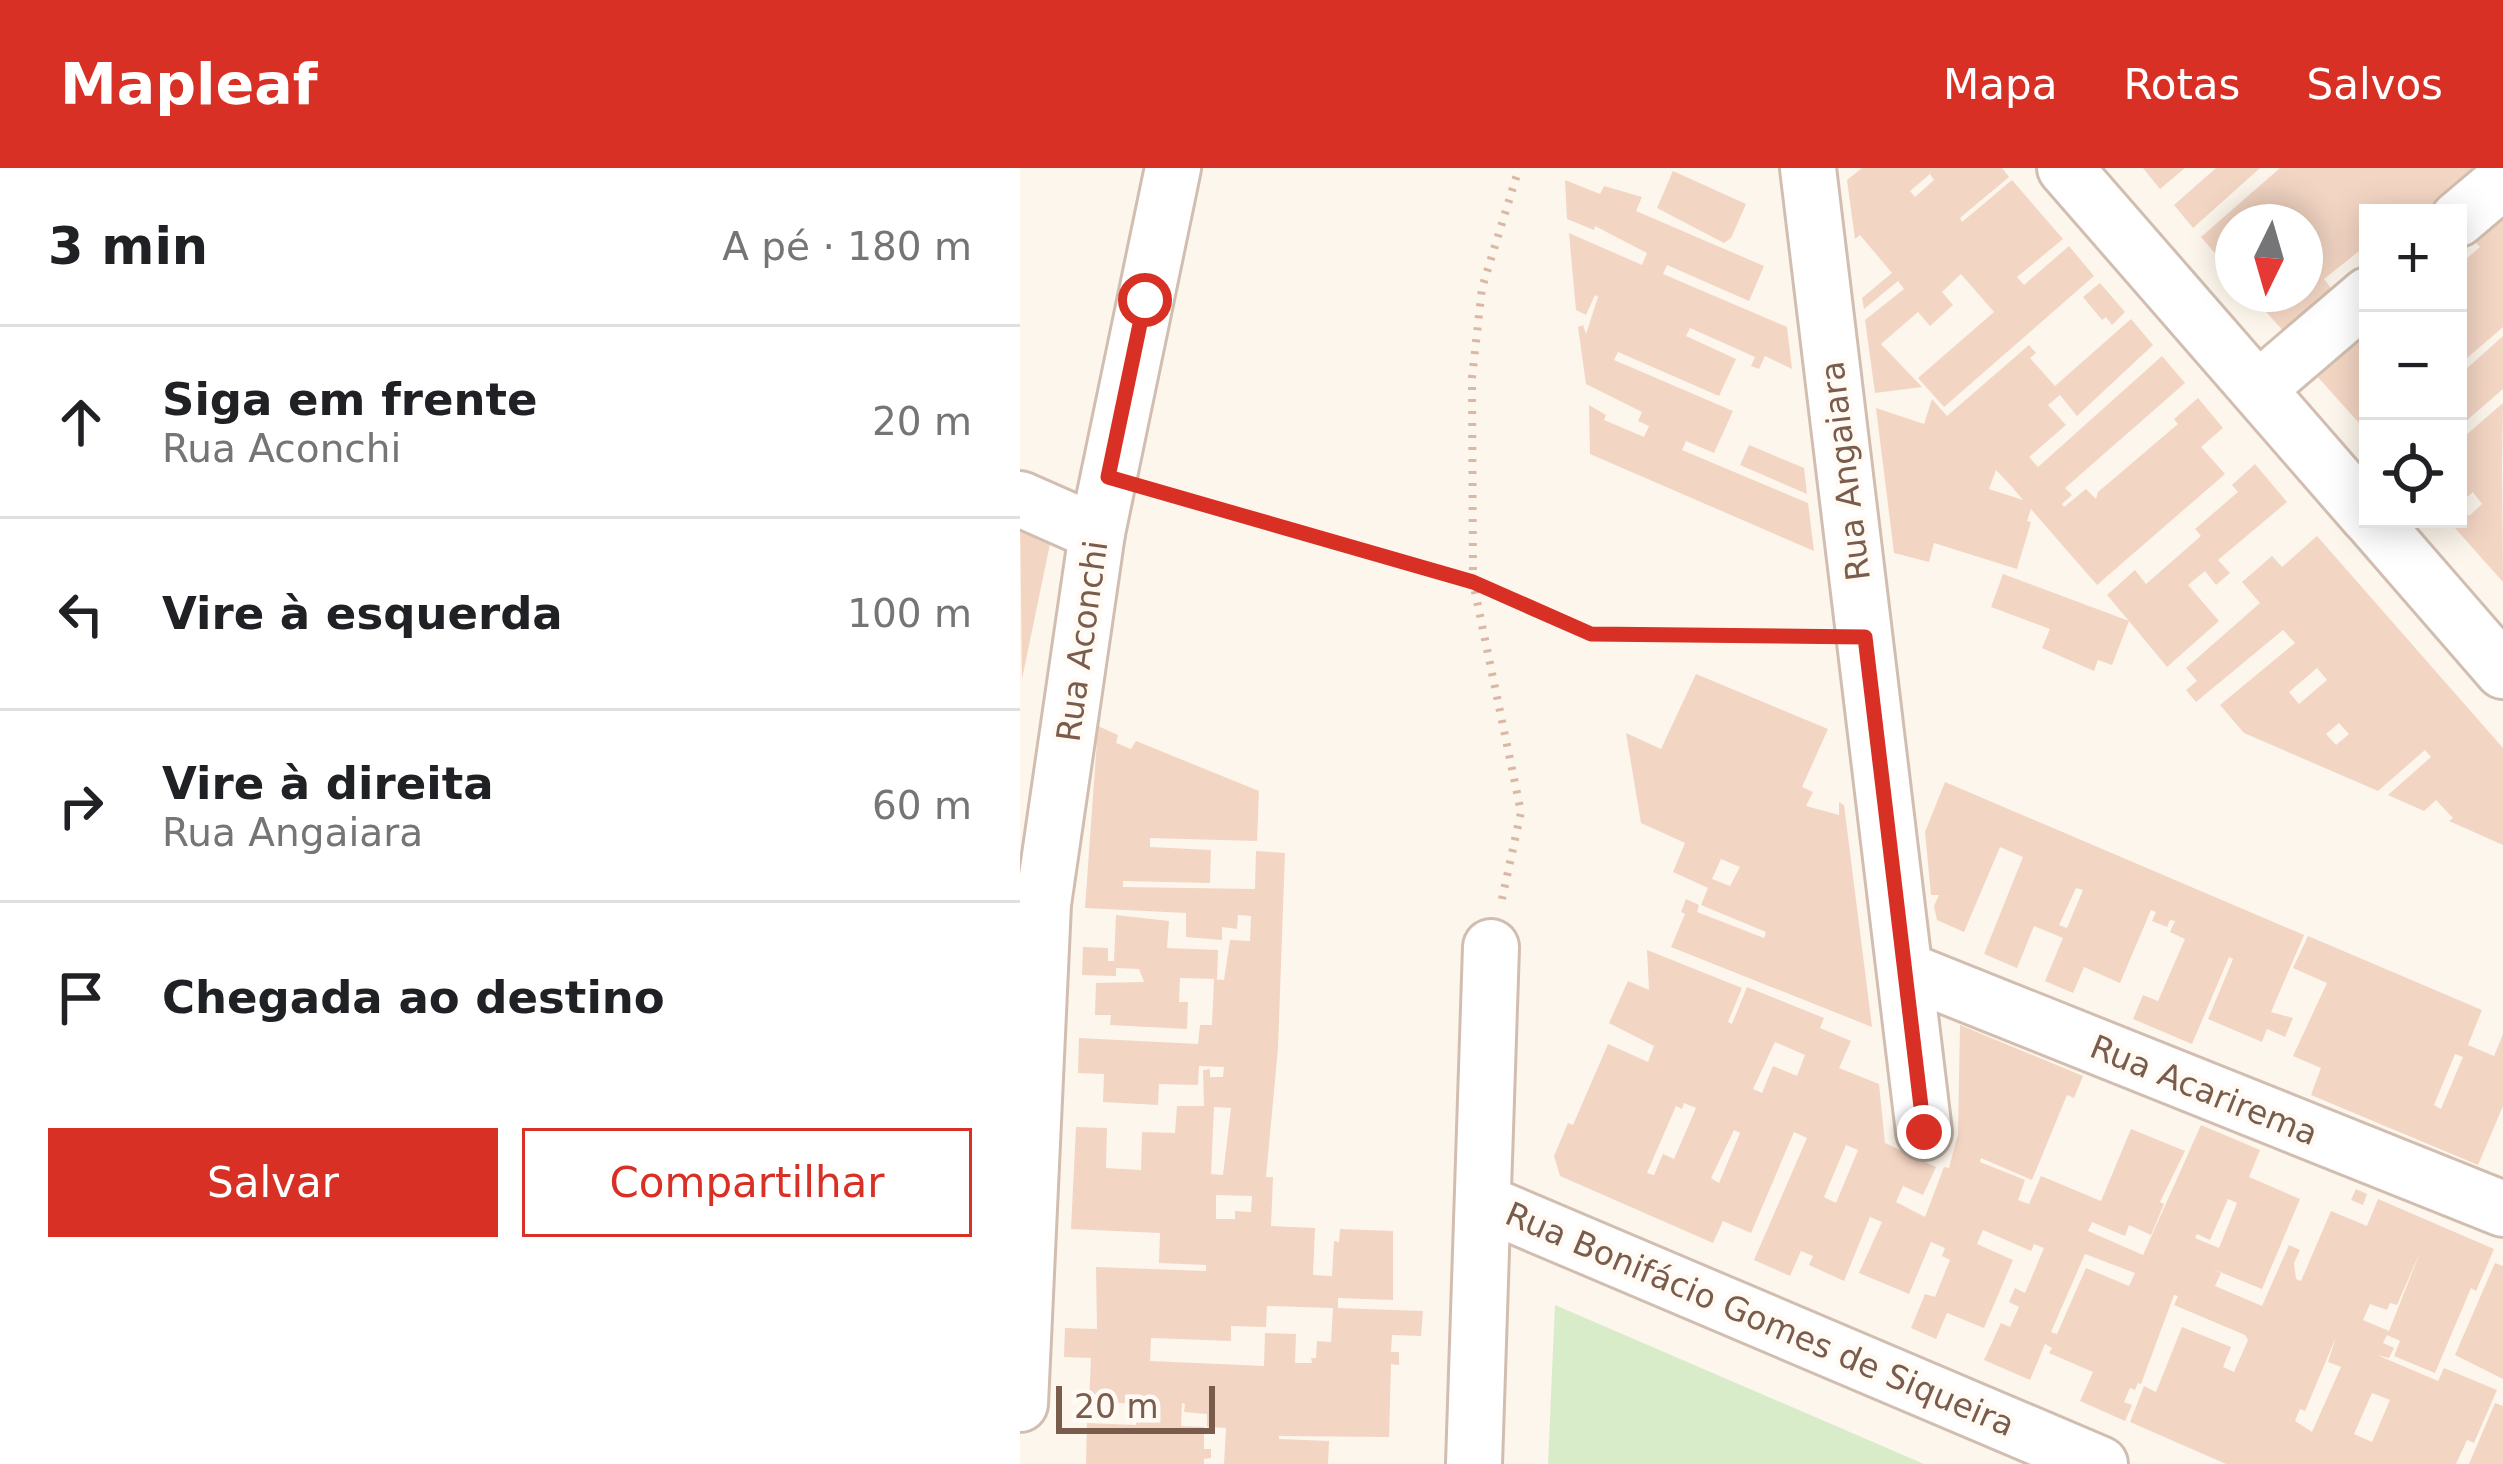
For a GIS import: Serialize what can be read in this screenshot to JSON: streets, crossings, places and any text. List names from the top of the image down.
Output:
{
  "streets": {
    "street": [
      "Rua Angaiara",
      "Rua Aconchi",
      "Rua Acarirema",
      "Rua Bonifácio Gomes de Siqueira"
    ]
  },
  "crossings": [
    ["Rua Angaiara", "Rua Acarirema"]
  ],
  "scale_bar": "20 m",
  "north": "bottom",
  "page": {
    "header": "Mapleaf",
    "nav": ["Mapa", "Rotas", "Salvos"],
    "heading": ["3 min", "A pé · 180 m"],
    "map_buttons": ["+", "−"],
    "list": [
      ["Siga em frente", "Rua Aconchi", "20 m"],
      ["Vire à esquerda", "100 m"],
      ["Vire à direita", "Rua Angaiara", "60 m"],
      "Chegada ao destino"
    ],
    "buttons": ["Salvar", "Compartilhar"],
    "scale": "20 m"
  }
}
